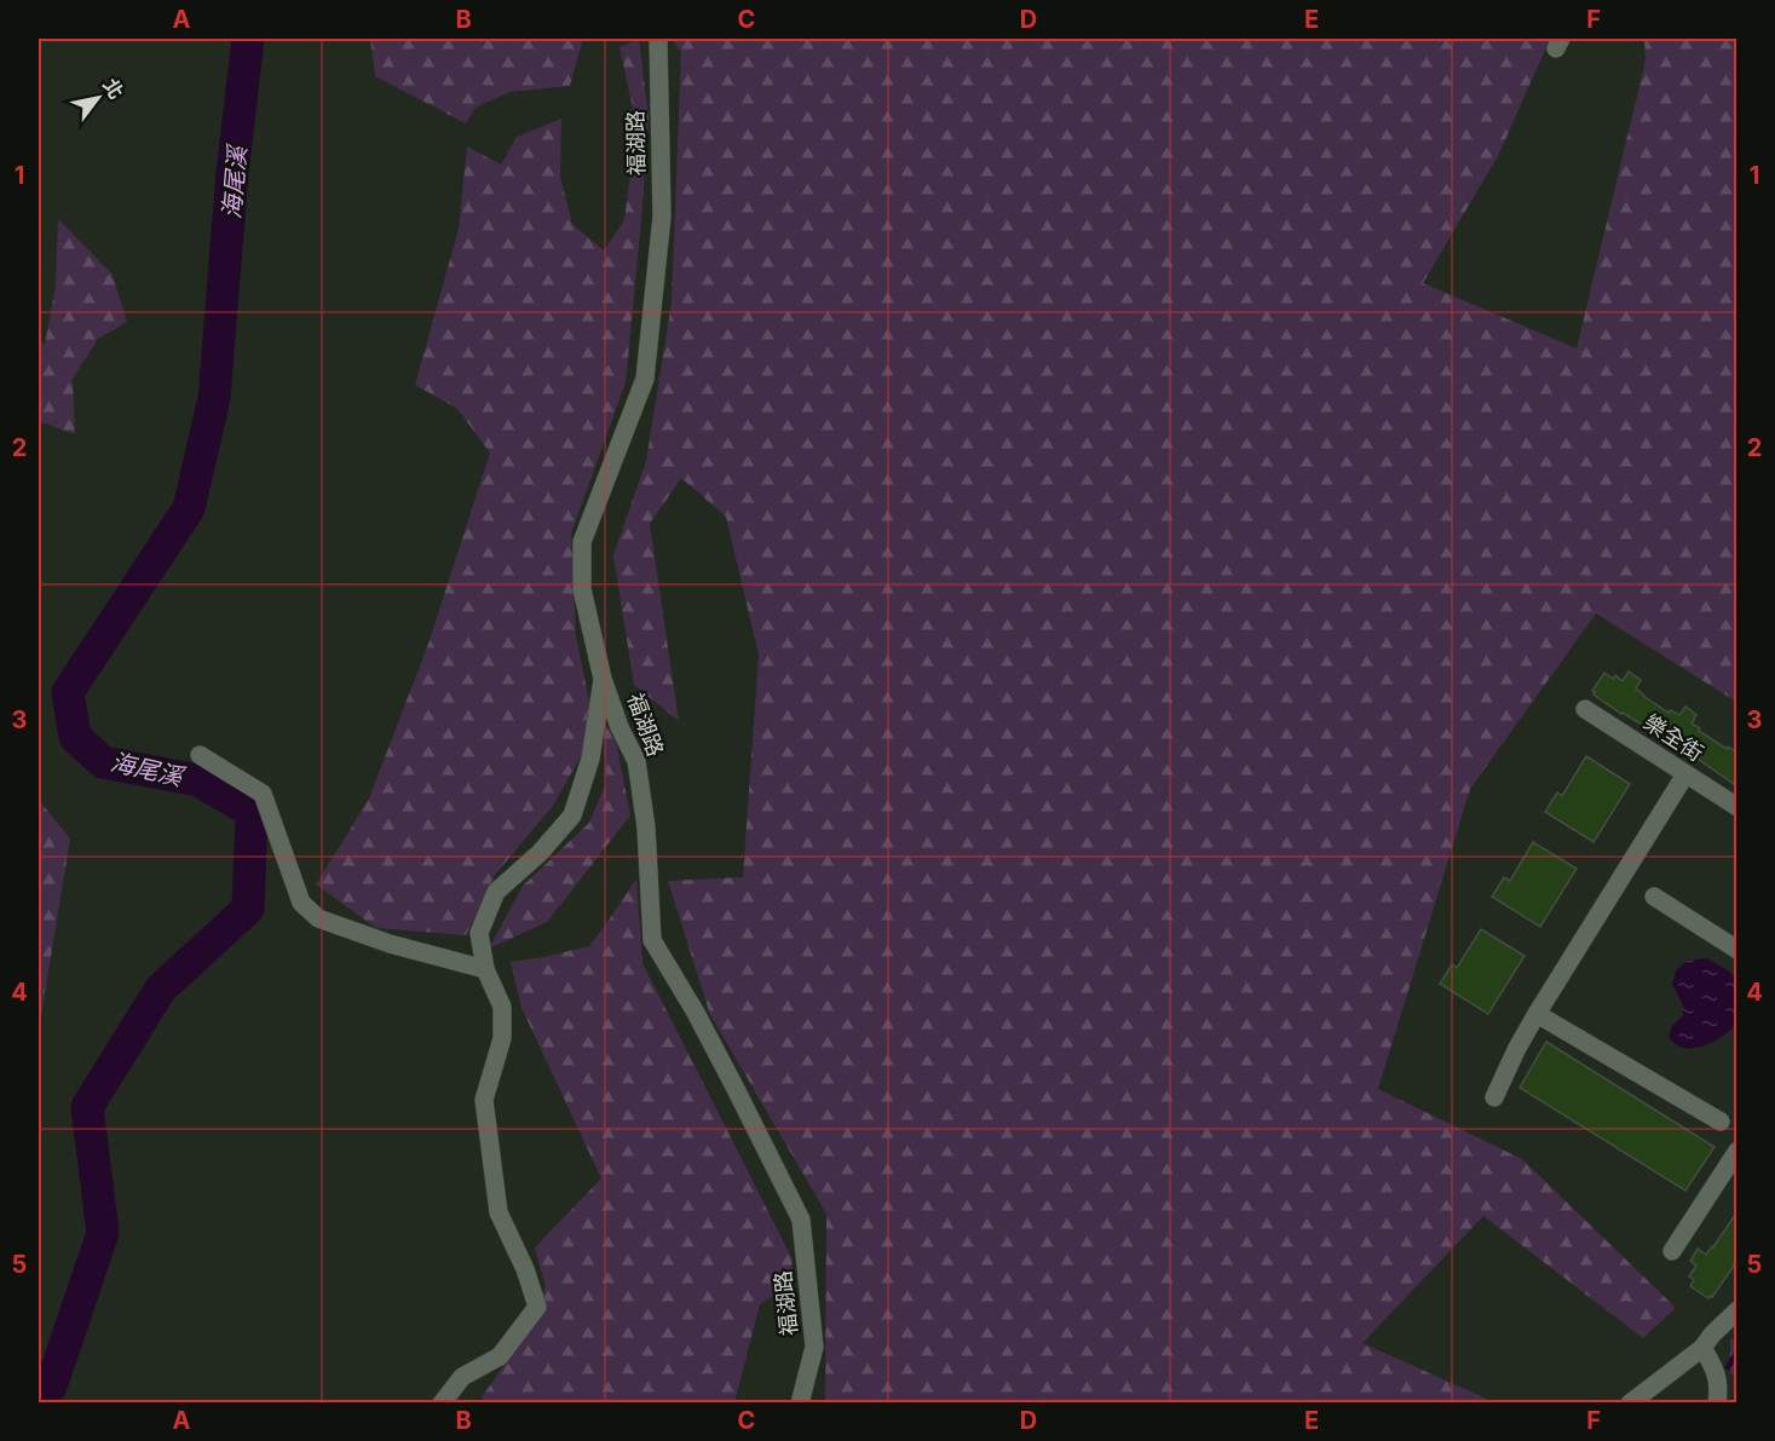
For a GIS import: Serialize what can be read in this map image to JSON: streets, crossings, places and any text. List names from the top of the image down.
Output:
{
  "streets": {
    "street": ["福湖路", "樂全街"]
  },
  "water": ["海尾溪"],
  "north": "top right",
  "grid": {
    "columns": [
      "A",
      "B",
      "C",
      "D",
      "E",
      "F"
    ],
    "rows": [
      "1",
      "2",
      "3",
      "4",
      "5"
    ]
  }
}
